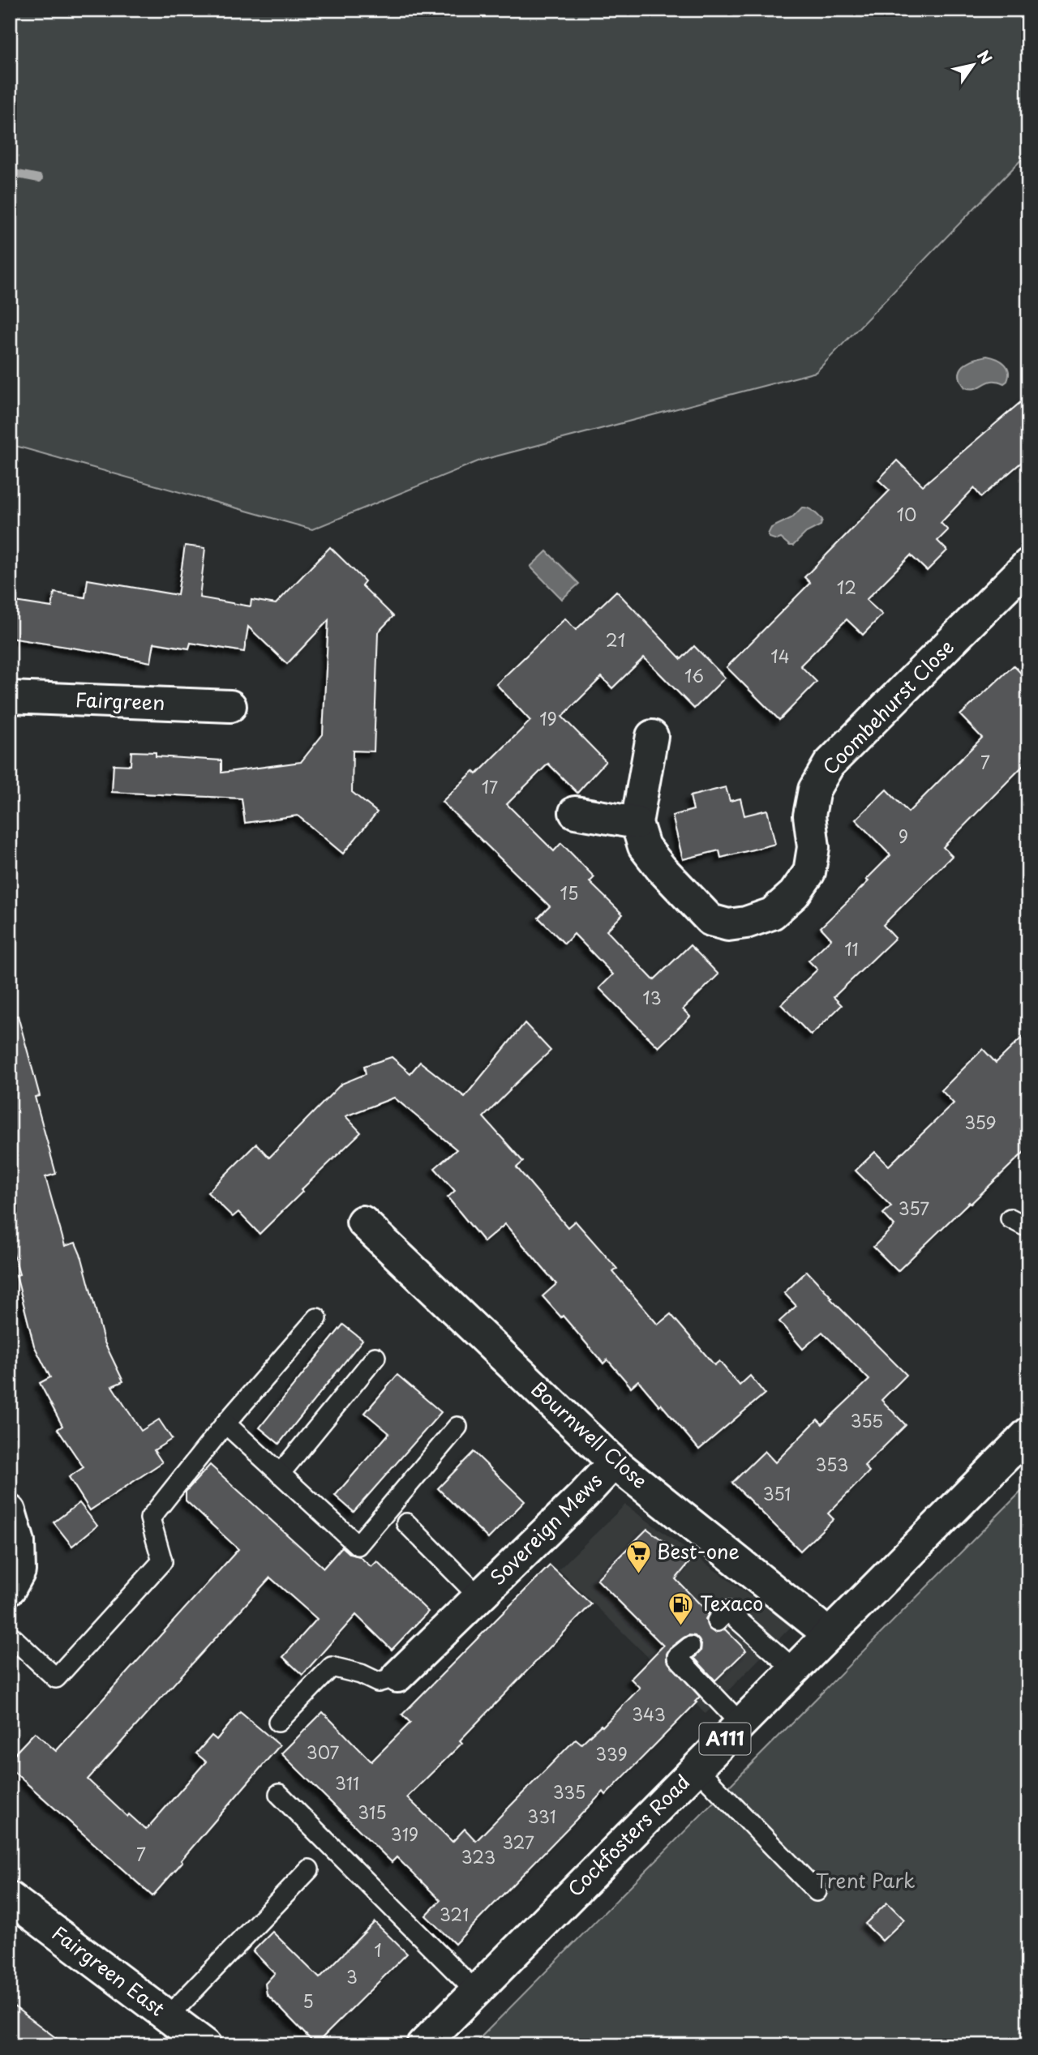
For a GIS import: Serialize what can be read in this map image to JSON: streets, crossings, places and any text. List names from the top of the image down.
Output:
{
  "streets": {
    "street": [
      "Fairgreen",
      "Coombehurst Close",
      "Bournwell Close",
      "Sovereign Mews",
      "A111",
      "Cockfosters Road",
      "Fairgreen East"
    ]
  },
  "crossings": [
    ["Bournwell Close", "Sovereign Mews"],
    ["Bournwell Close", "Cockfosters Road"]
  ],
  "parks": ["Trent Park"],
  "places": {
    "supermarket": ["Best-one"],
    "fuel station": ["Texaco"]
  },
  "house_numbers": [
    "10",
    "12",
    "21",
    "14",
    "16",
    "19",
    "7",
    "17",
    "9",
    "15",
    "11",
    "13",
    "359",
    "357",
    "355",
    "353",
    "351",
    "343",
    "307",
    "339",
    "311",
    "335",
    "315",
    "331",
    "319",
    "327",
    "7",
    "323",
    "321",
    "1",
    "3",
    "5"
  ],
  "north": "top right"
}
